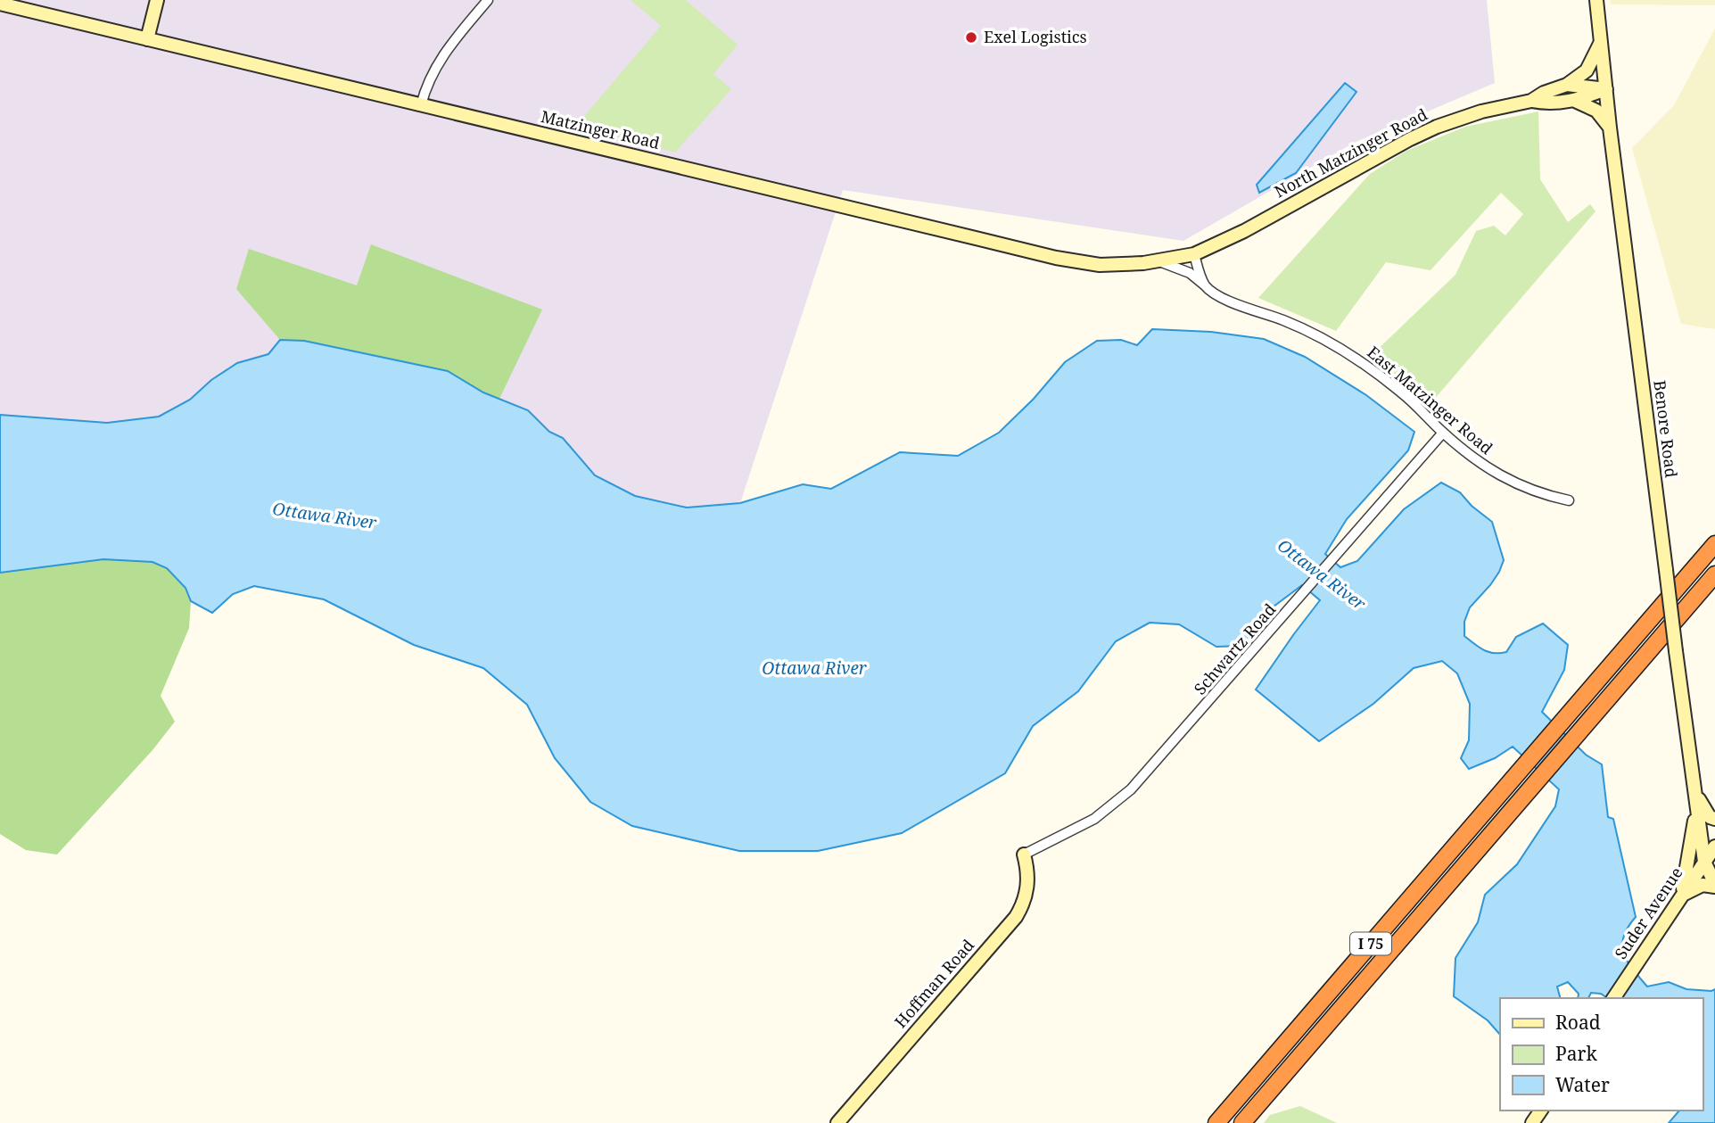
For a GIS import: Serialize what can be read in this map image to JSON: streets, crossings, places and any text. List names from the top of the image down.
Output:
{
  "streets": {
    "highway": ["I 75"],
    "street": [
      "Matzinger Road",
      "North Matzinger Road",
      "East Matzinger Road",
      "Benore Road",
      "Schwartz Road",
      "Suder Avenue",
      "Hoffman Road"
    ]
  },
  "crossings": [
    ["Matzinger Road", "North Matzinger Road"],
    ["Matzinger Road", "East Matzinger Road"],
    ["North Matzinger Road", "Benore Road"],
    ["East Matzinger Road", "Schwartz Road"],
    ["Benore Road", "Suder Avenue"],
    ["Schwartz Road", "Hoffman Road"]
  ],
  "water": ["Ottawa River"],
  "places": ["Exel Logistics"],
  "legend": ["Road", "Park", "Water"]
}
